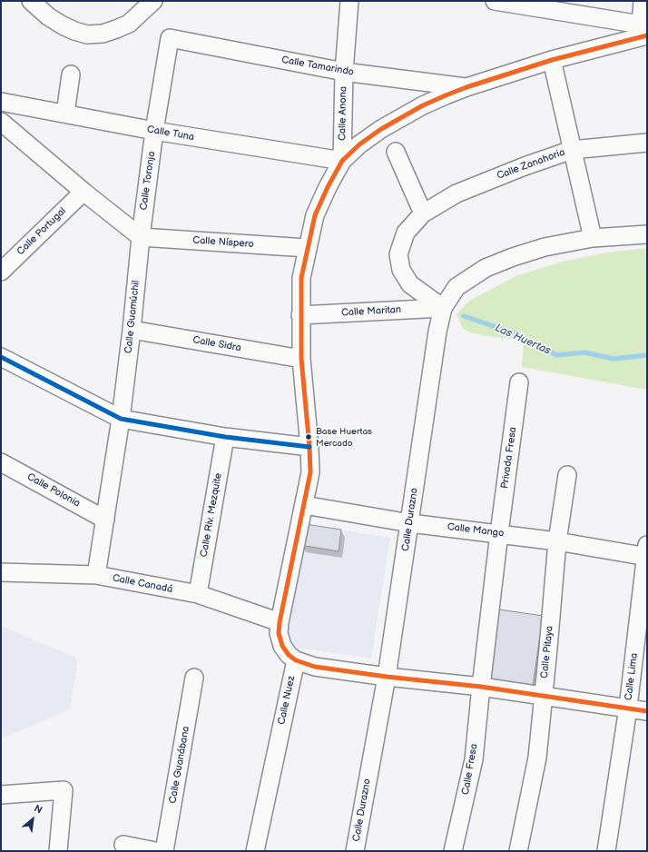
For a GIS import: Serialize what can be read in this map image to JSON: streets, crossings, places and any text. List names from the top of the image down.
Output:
{
  "streets": {
    "street": [
      "Calle Tamarindo",
      "Calle Anona",
      "Calle Tuna",
      "Calle Zanahoria",
      "Calle Toronja",
      "Calle Portugal",
      "Calle Níspero",
      "Calle Maritan",
      "Calle Guamúchil",
      "Calle Sidra",
      "Privada Fresa",
      "Calle Polonia",
      "Calle Riv. Mezquite",
      "Calle Durazno",
      "Calle Mango",
      "Calle Canadá",
      "Calle Pitaya",
      "Calle Lima",
      "Calle Nuez",
      "Calle Guanábana",
      "Calle Fresa"
    ]
  },
  "crossings": [
    ["Calle Tamarindo", "Calle Anona"],
    ["Calle Tamarindo", "Calle Toronja"],
    ["Calle Anona", "Calle Tuna"],
    ["Calle Tuna", "Calle Toronja"],
    ["Calle Toronja", "Calle Níspero"],
    ["Calle Toronja", "Calle Guamúchil"],
    ["Calle Níspero", "Calle Guamúchil"],
    ["Calle Maritan", "Calle Durazno"],
    ["Calle Guamúchil", "Calle Sidra"],
    ["Calle Guamúchil", "Calle Polonia"],
    ["Calle Guamúchil", "Calle Canadá"],
    ["Privada Fresa", "Calle Mango"],
    ["Privada Fresa", "Calle Fresa"],
    ["Calle Riv. Mezquite", "Calle Canadá"],
    ["Calle Durazno", "Calle Mango"],
    ["Calle Mango", "Calle Pitaya"],
    ["Calle Mango", "Calle Lima"],
    ["Calle Mango", "Calle Fresa"]
  ],
  "water": ["Las Huertas"],
  "places": ["Base Huertas Mercado"],
  "north": "top right"
}
